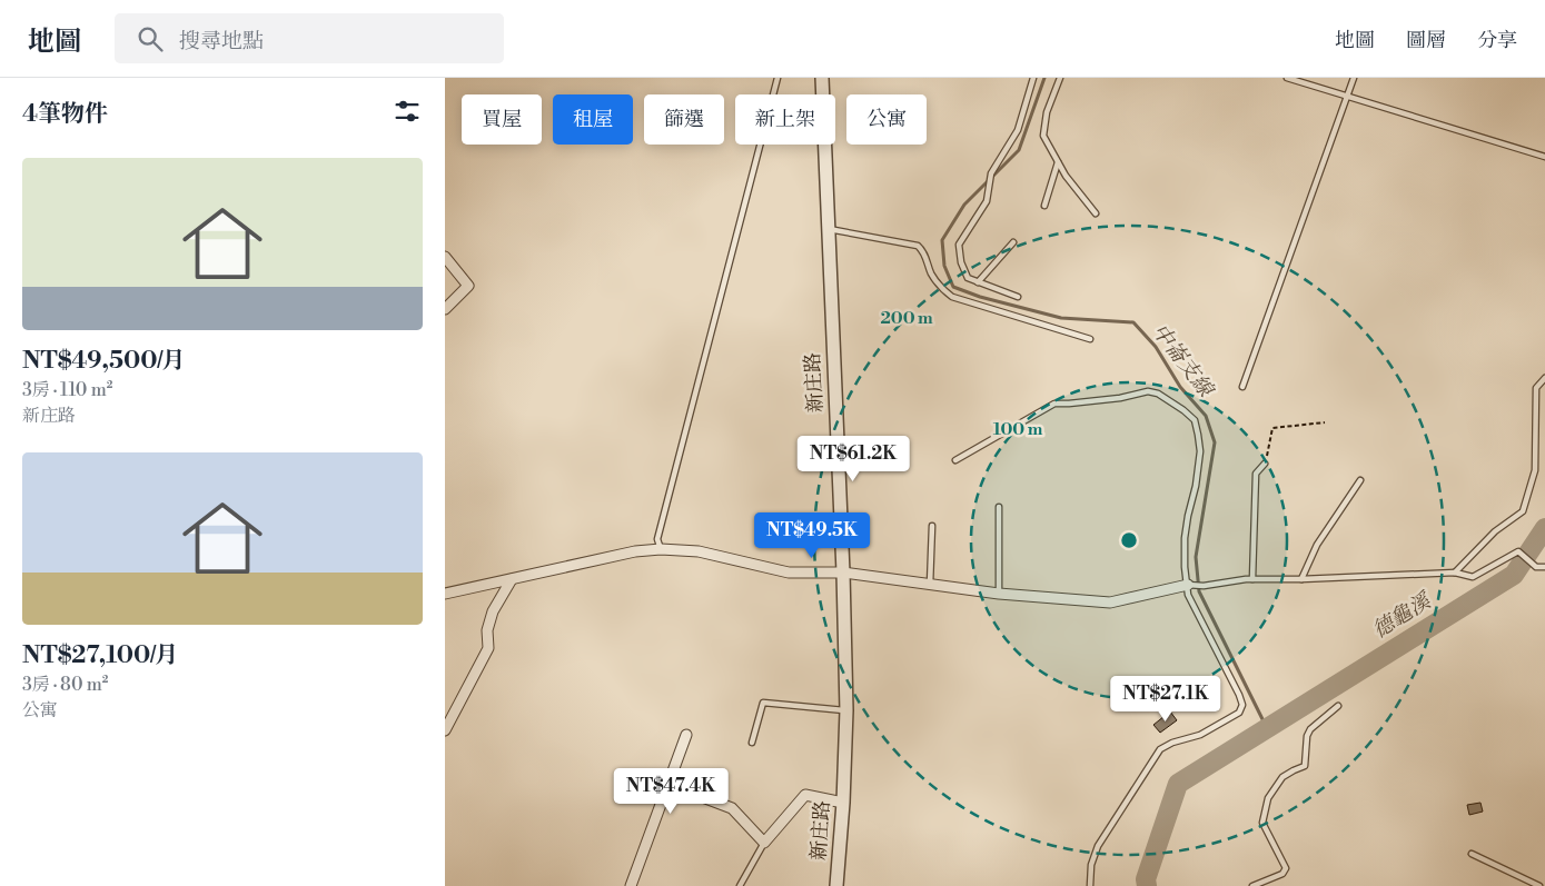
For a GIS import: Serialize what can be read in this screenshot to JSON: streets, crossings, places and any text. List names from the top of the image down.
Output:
{
  "streets": {
    "street": ["新庄路"]
  },
  "water": ["中崙支線", "德龜溪"],
  "page": {
    "header": "地圖",
    "search": "搜尋地點",
    "nav": ["地圖", "圖層", "分享"],
    "heading": "4筆物件",
    "chip": [
      "買屋",
      "租屋",
      "篩選",
      "新上架",
      "公寓"
    ],
    "list": [
      {
        "name": "NT$49,500/月",
        "note": "3房 · 110 m² · 新庄路"
      },
      {
        "name": "NT$27,100/月",
        "note": "3房 · 80 m² · 公寓"
      }
    ],
    "price": [
      "NT$61.2K",
      "NT$49.5K",
      "NT$27.1K",
      "NT$47.4K"
    ]
  },
  "rings": ["200 m", "100 m"]
}
